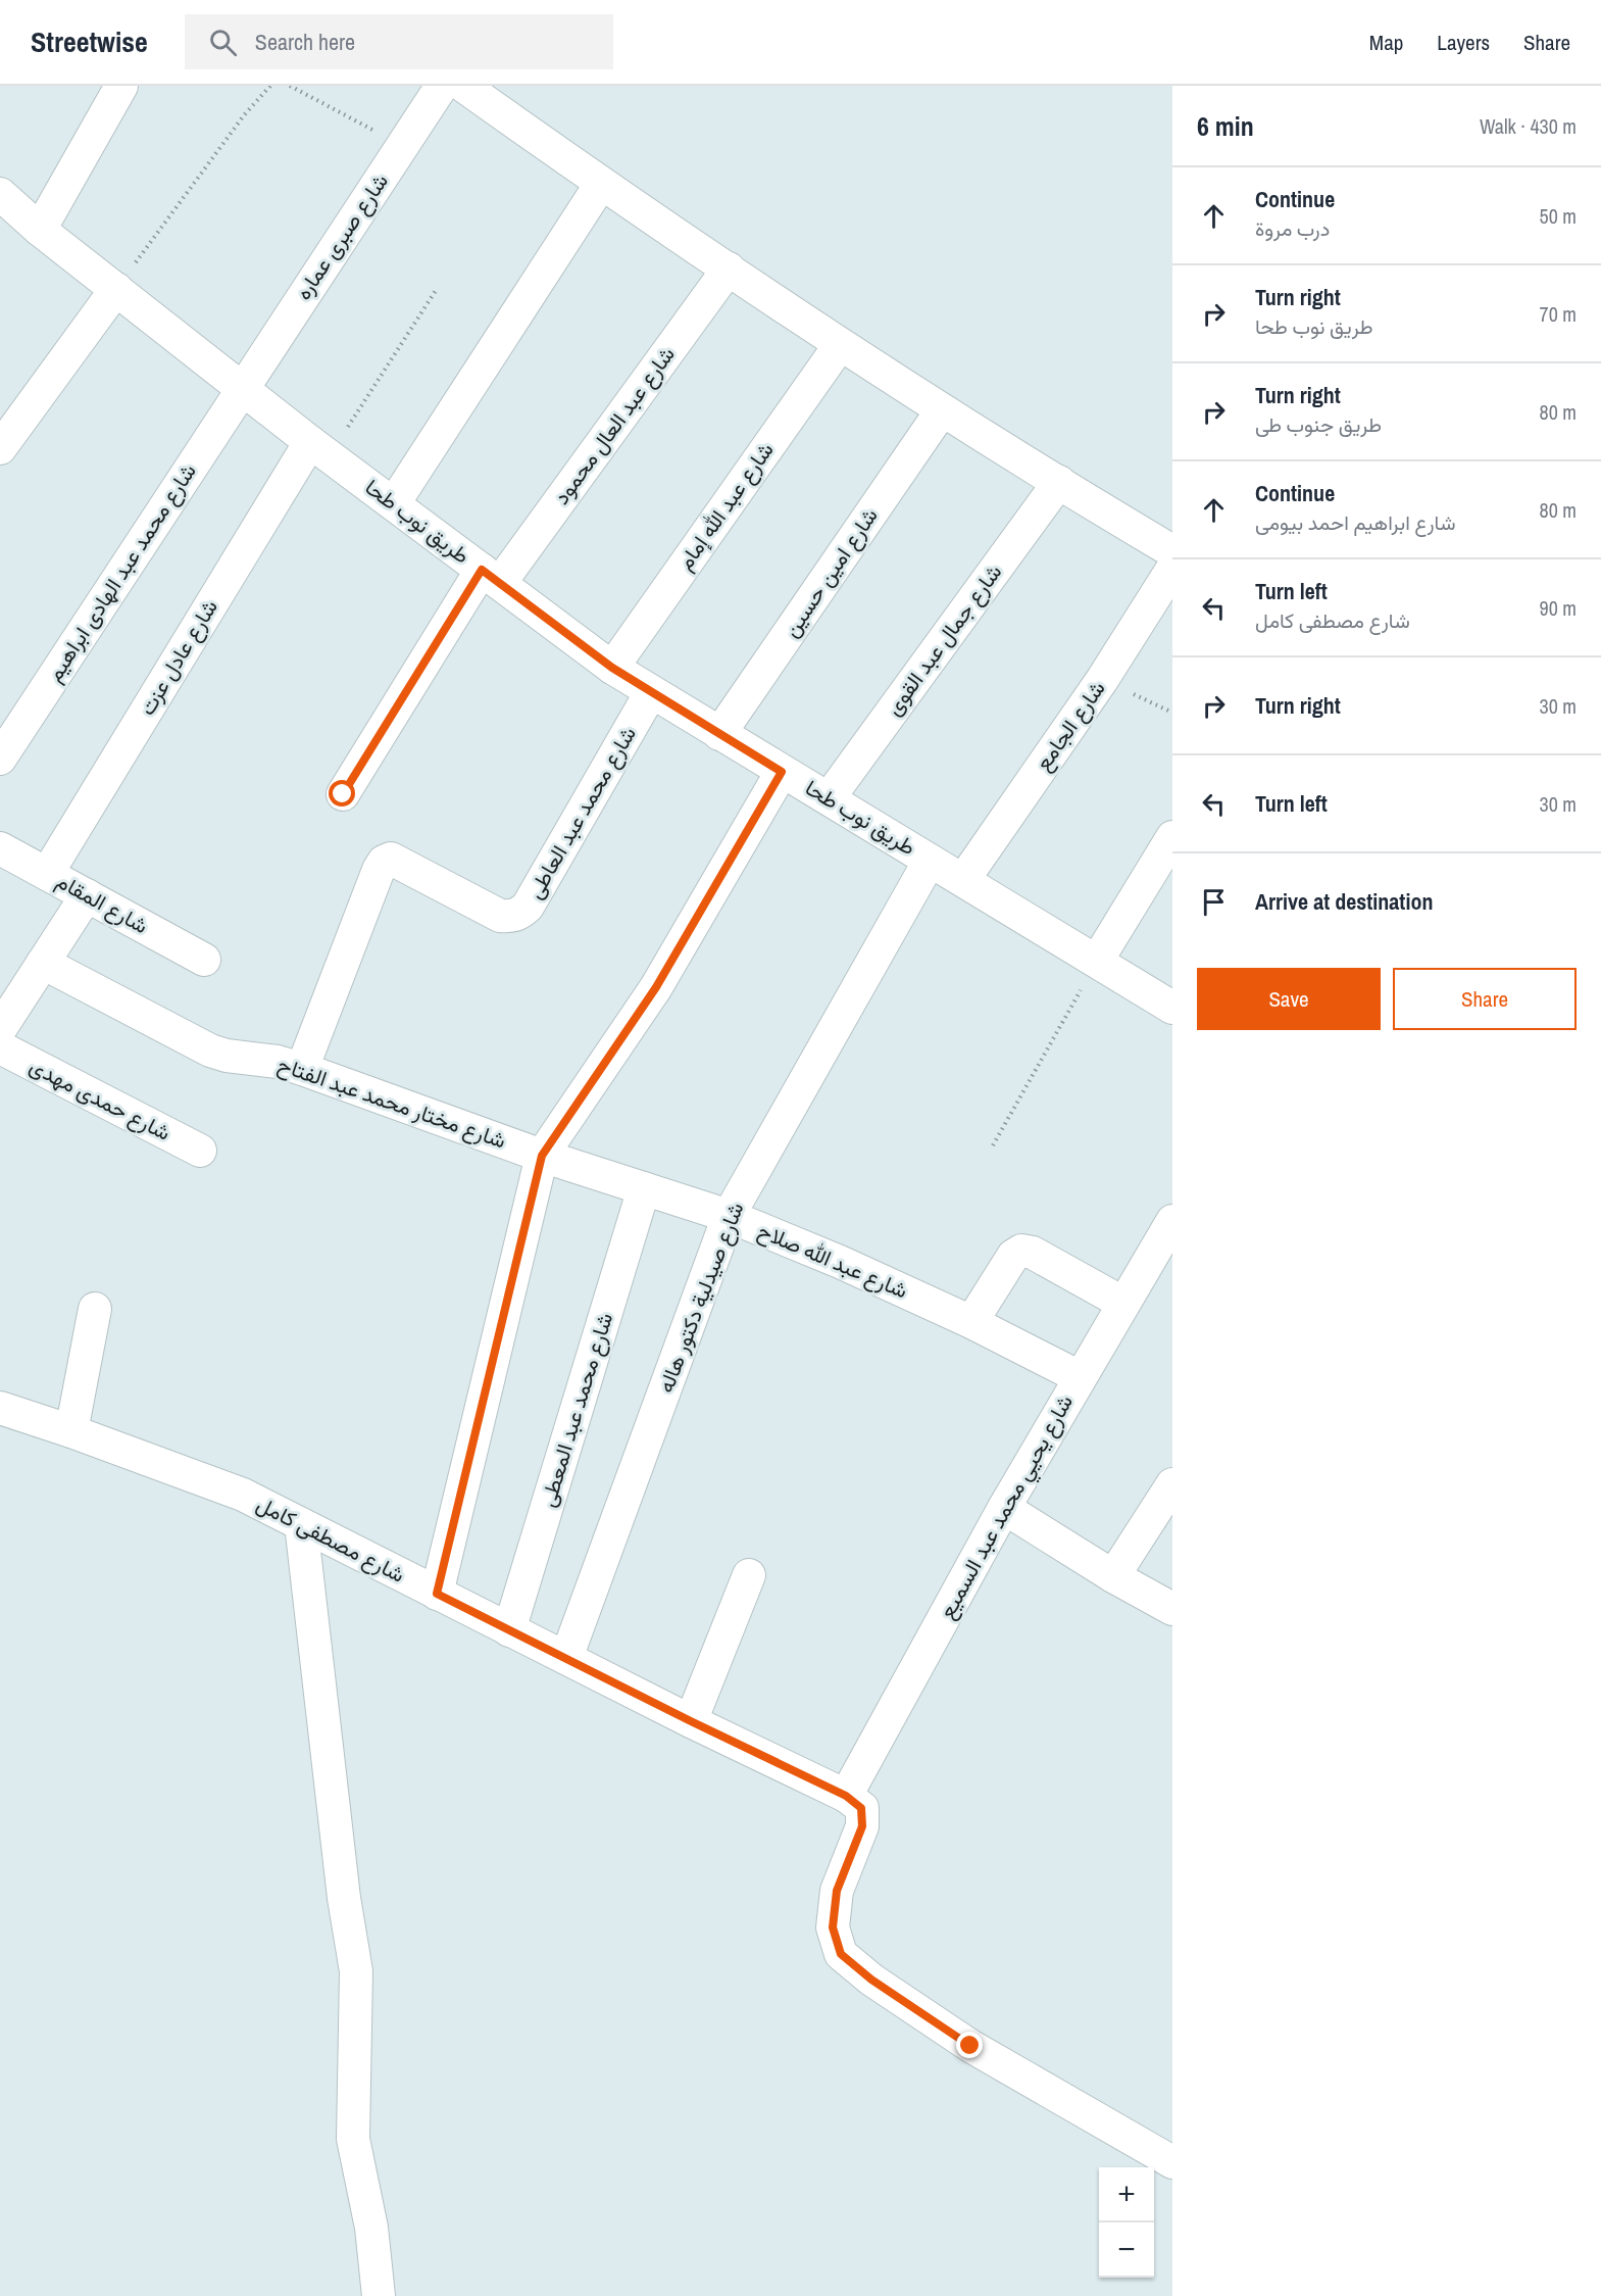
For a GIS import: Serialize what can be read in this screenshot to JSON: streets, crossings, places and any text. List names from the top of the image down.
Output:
{
  "streets": {
    "street": [
      "شارع صبرى عماره",
      "شارع عبد العال محمود",
      "شارع عبد الله إمام",
      "طريق نوب طحا",
      "شارع محمد عبد الهادى ابراهيم",
      "شارع امين حسين",
      "شارع جمال عبد القوى",
      "شارع عادل عزت",
      "شارع الجامع",
      "شارع محمد عبد العاطى",
      "شارع المقام",
      "شارع حمدى مهدى",
      "شارع مختار محمد عبد الفتاح",
      "شارع عبد الله صلاح",
      "شارع صيدلية دكتور هاله",
      "شارع محمد عبد المعطى",
      "شارع يحيي محمد عبد السميع",
      "شارع مصطفى كامل"
    ]
  },
  "crossings": [
    ["شارع صبرى عماره", "طريق نوب طحا"],
    ["شارع صبرى عماره", "شارع محمد عبد الهادى ابراهيم"],
    ["شارع عبد العال محمود", "طريق نوب طحا"],
    ["شارع عبد الله إمام", "طريق نوب طحا"],
    ["طريق نوب طحا", "شارع محمد عبد الهادى ابراهيم"],
    ["طريق نوب طحا", "شارع امين حسين"],
    ["طريق نوب طحا", "شارع جمال عبد القوى"],
    ["طريق نوب طحا", "شارع عادل عزت"],
    ["طريق نوب طحا", "شارع الجامع"],
    ["طريق نوب طحا", "شارع محمد عبد العاطى"],
    ["طريق نوب طحا", "شارع صيدلية دكتور هاله"],
    ["شارع عادل عزت", "شارع المقام"],
    ["شارع محمد عبد العاطى", "شارع مختار محمد عبد الفتاح"],
    ["شارع مختار محمد عبد الفتاح", "شارع عبد الله صلاح"],
    ["شارع عبد الله صلاح", "شارع صيدلية دكتور هاله"],
    ["شارع عبد الله صلاح", "شارع محمد عبد المعطى"],
    ["شارع عبد الله صلاح", "شارع يحيي محمد عبد السميع"],
    ["شارع صيدلية دكتور هاله", "شارع مصطفى كامل"],
    ["شارع محمد عبد المعطى", "شارع مصطفى كامل"],
    ["شارع يحيي محمد عبد السميع", "شارع مصطفى كامل"]
  ],
  "page": {
    "header": "Streetwise",
    "search": "Search here",
    "nav": ["Map", "Layers", "Share"],
    "heading": ["6 min", "Walk · 430 m"],
    "list": [
      ["Continue", "درب مروة", "50 m"],
      ["Turn right", "طريق نوب طحا", "70 m"],
      ["Turn right", "طريق جنوب طى", "80 m"],
      ["Continue", "شارع ابراهيم احمد بيومى", "80 m"],
      ["Turn left", "شارع مصطفى كامل", "90 m"],
      ["Turn right", "30 m"],
      ["Turn left", "30 m"],
      "Arrive at destination"
    ],
    "buttons": ["Save", "Share"],
    "map_buttons": ["+", "−"]
  }
}
